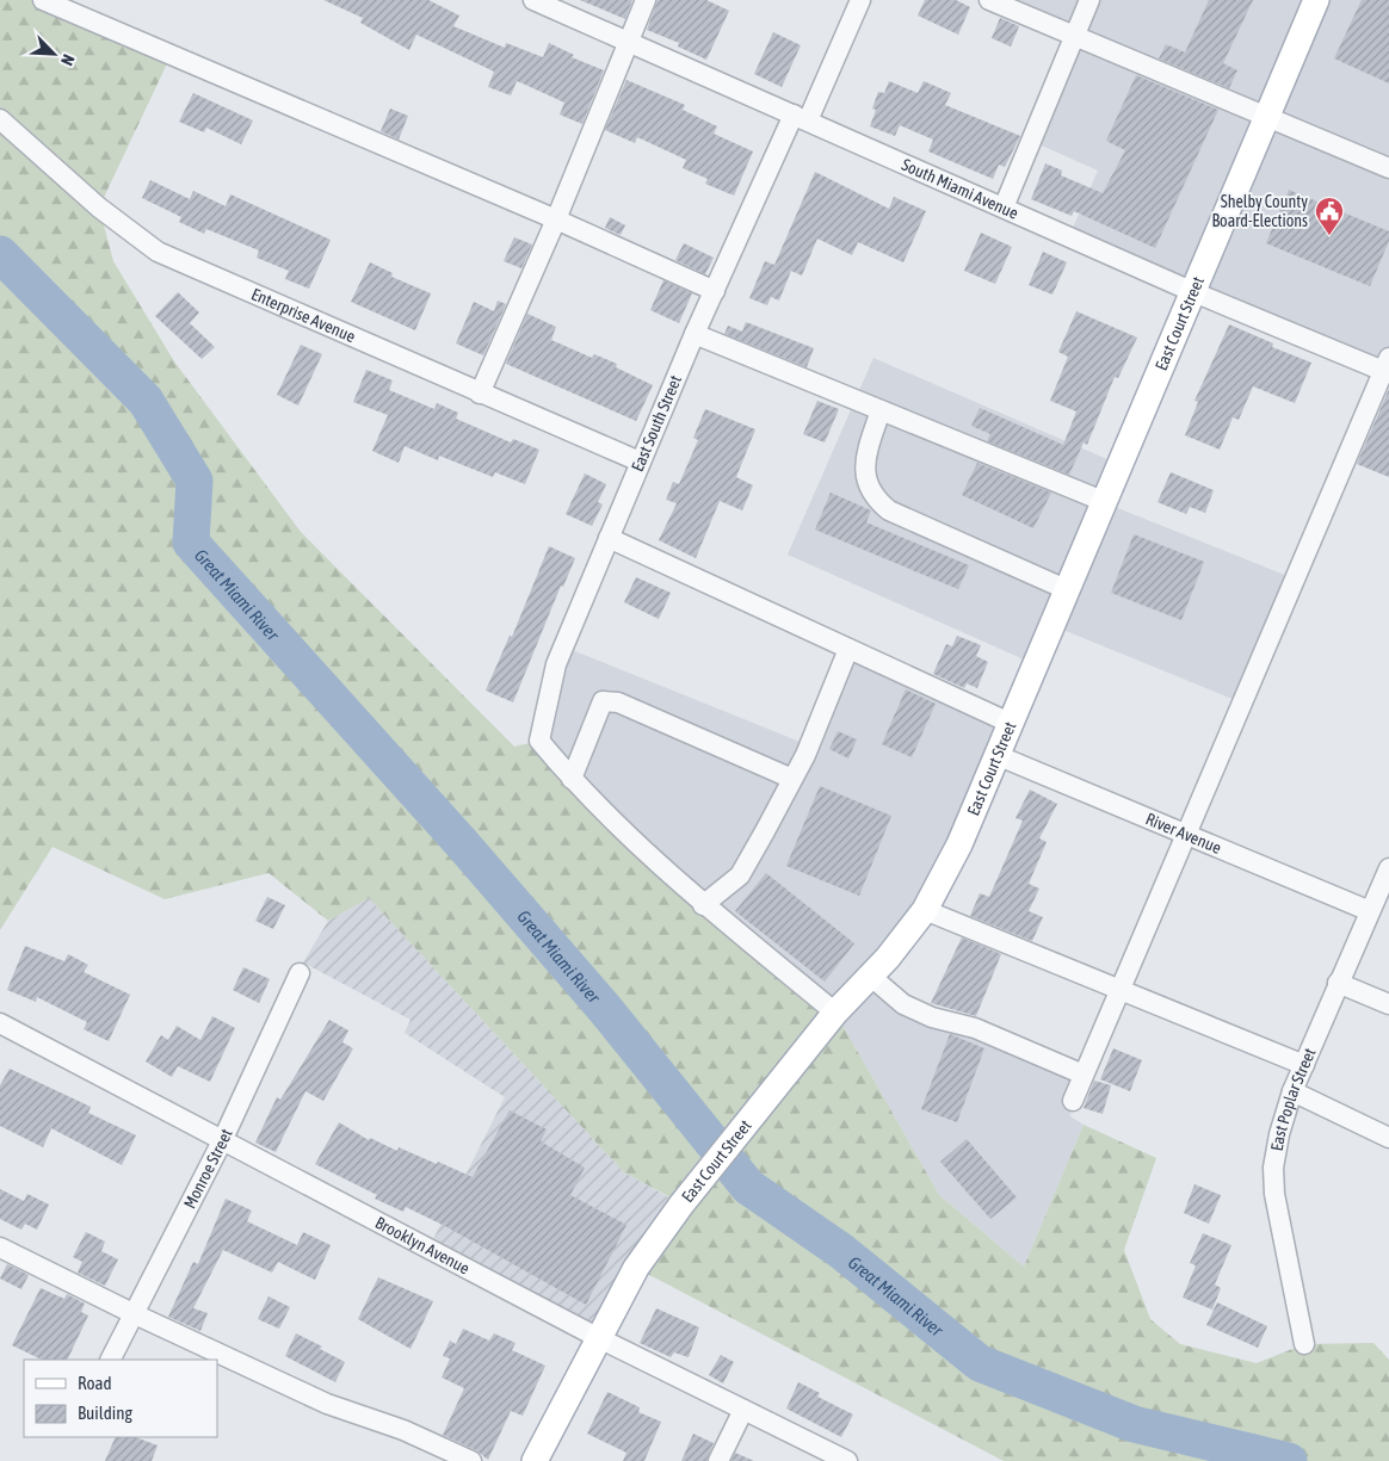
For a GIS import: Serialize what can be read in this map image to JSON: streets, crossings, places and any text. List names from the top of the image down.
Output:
{
  "streets": {
    "main road": ["East Court Street"],
    "street": [
      "South Miami Avenue",
      "Enterprise Avenue",
      "East South Street",
      "River Avenue",
      "East Poplar Street",
      "Monroe Street",
      "Brooklyn Avenue"
    ]
  },
  "crossings": [
    ["South Miami Avenue", "East Court Street"],
    ["South Miami Avenue", "East South Street"],
    ["Enterprise Avenue", "East South Street"],
    ["East Court Street", "River Avenue"],
    ["East Court Street", "Brooklyn Avenue"],
    ["River Avenue", "East Poplar Street"],
    ["Monroe Street", "Brooklyn Avenue"]
  ],
  "water": ["Great Miami River"],
  "places": {
    "public building": ["Shelby County Board-Elections"]
  },
  "legend": ["Road", "Building"],
  "north": "bottom right"
}
